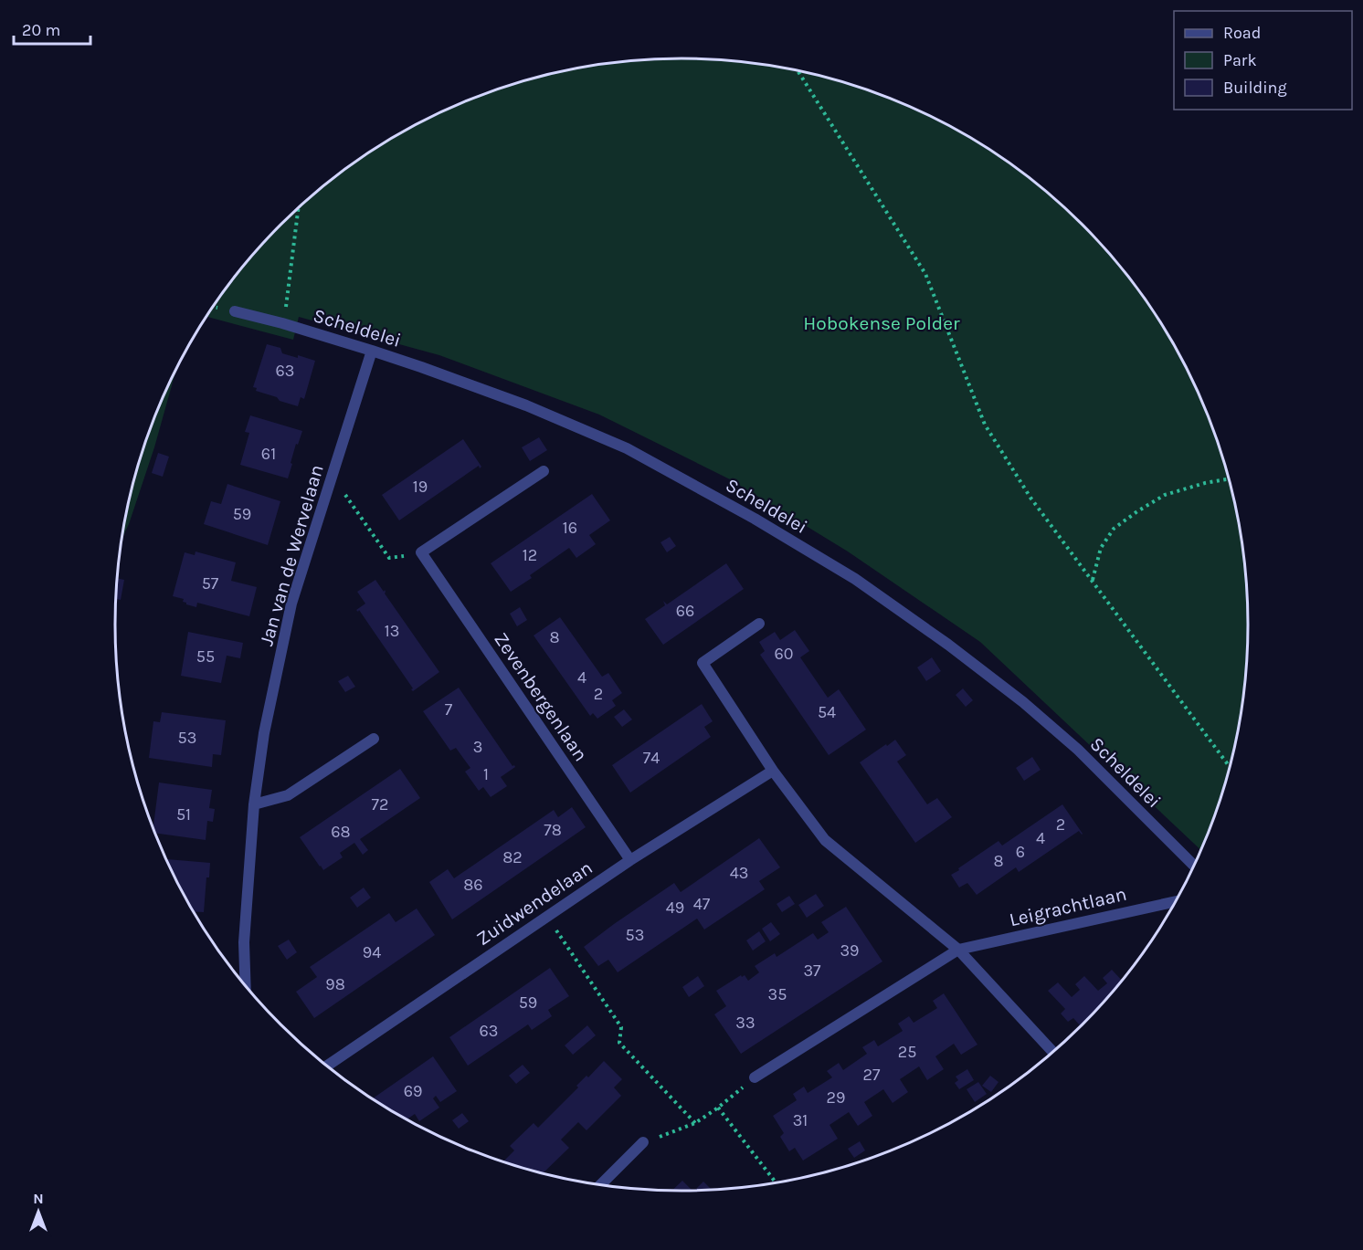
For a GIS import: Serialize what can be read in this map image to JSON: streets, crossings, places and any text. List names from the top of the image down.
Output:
{
  "streets": {
    "street": [
      "Scheldelei",
      "Jan van de Wervelaan",
      "Zevenbergenlaan",
      "Zuidwendelaan",
      "Leigrachtlaan"
    ]
  },
  "crossings": [
    ["Scheldelei", "Jan van de Wervelaan"],
    ["Zevenbergenlaan", "Zuidwendelaan"]
  ],
  "parks": ["Hobokense Polder"],
  "house_numbers": [
    "63",
    "61",
    "19",
    "59",
    "16",
    "12",
    "57",
    "66",
    "13",
    "8",
    "60",
    "55",
    "4",
    "2",
    "7",
    "54",
    "53",
    "3",
    "74",
    "1",
    "72",
    "51",
    "2",
    "78",
    "68",
    "4",
    "6",
    "82",
    "8",
    "43",
    "86",
    "47",
    "49",
    "53",
    "39",
    "94",
    "37",
    "98",
    "35",
    "59",
    "33",
    "63",
    "25",
    "27",
    "69",
    "29",
    "31"
  ],
  "legend": ["Road", "Park", "Building"],
  "scale_bar": "20 m",
  "north": "top"
}
